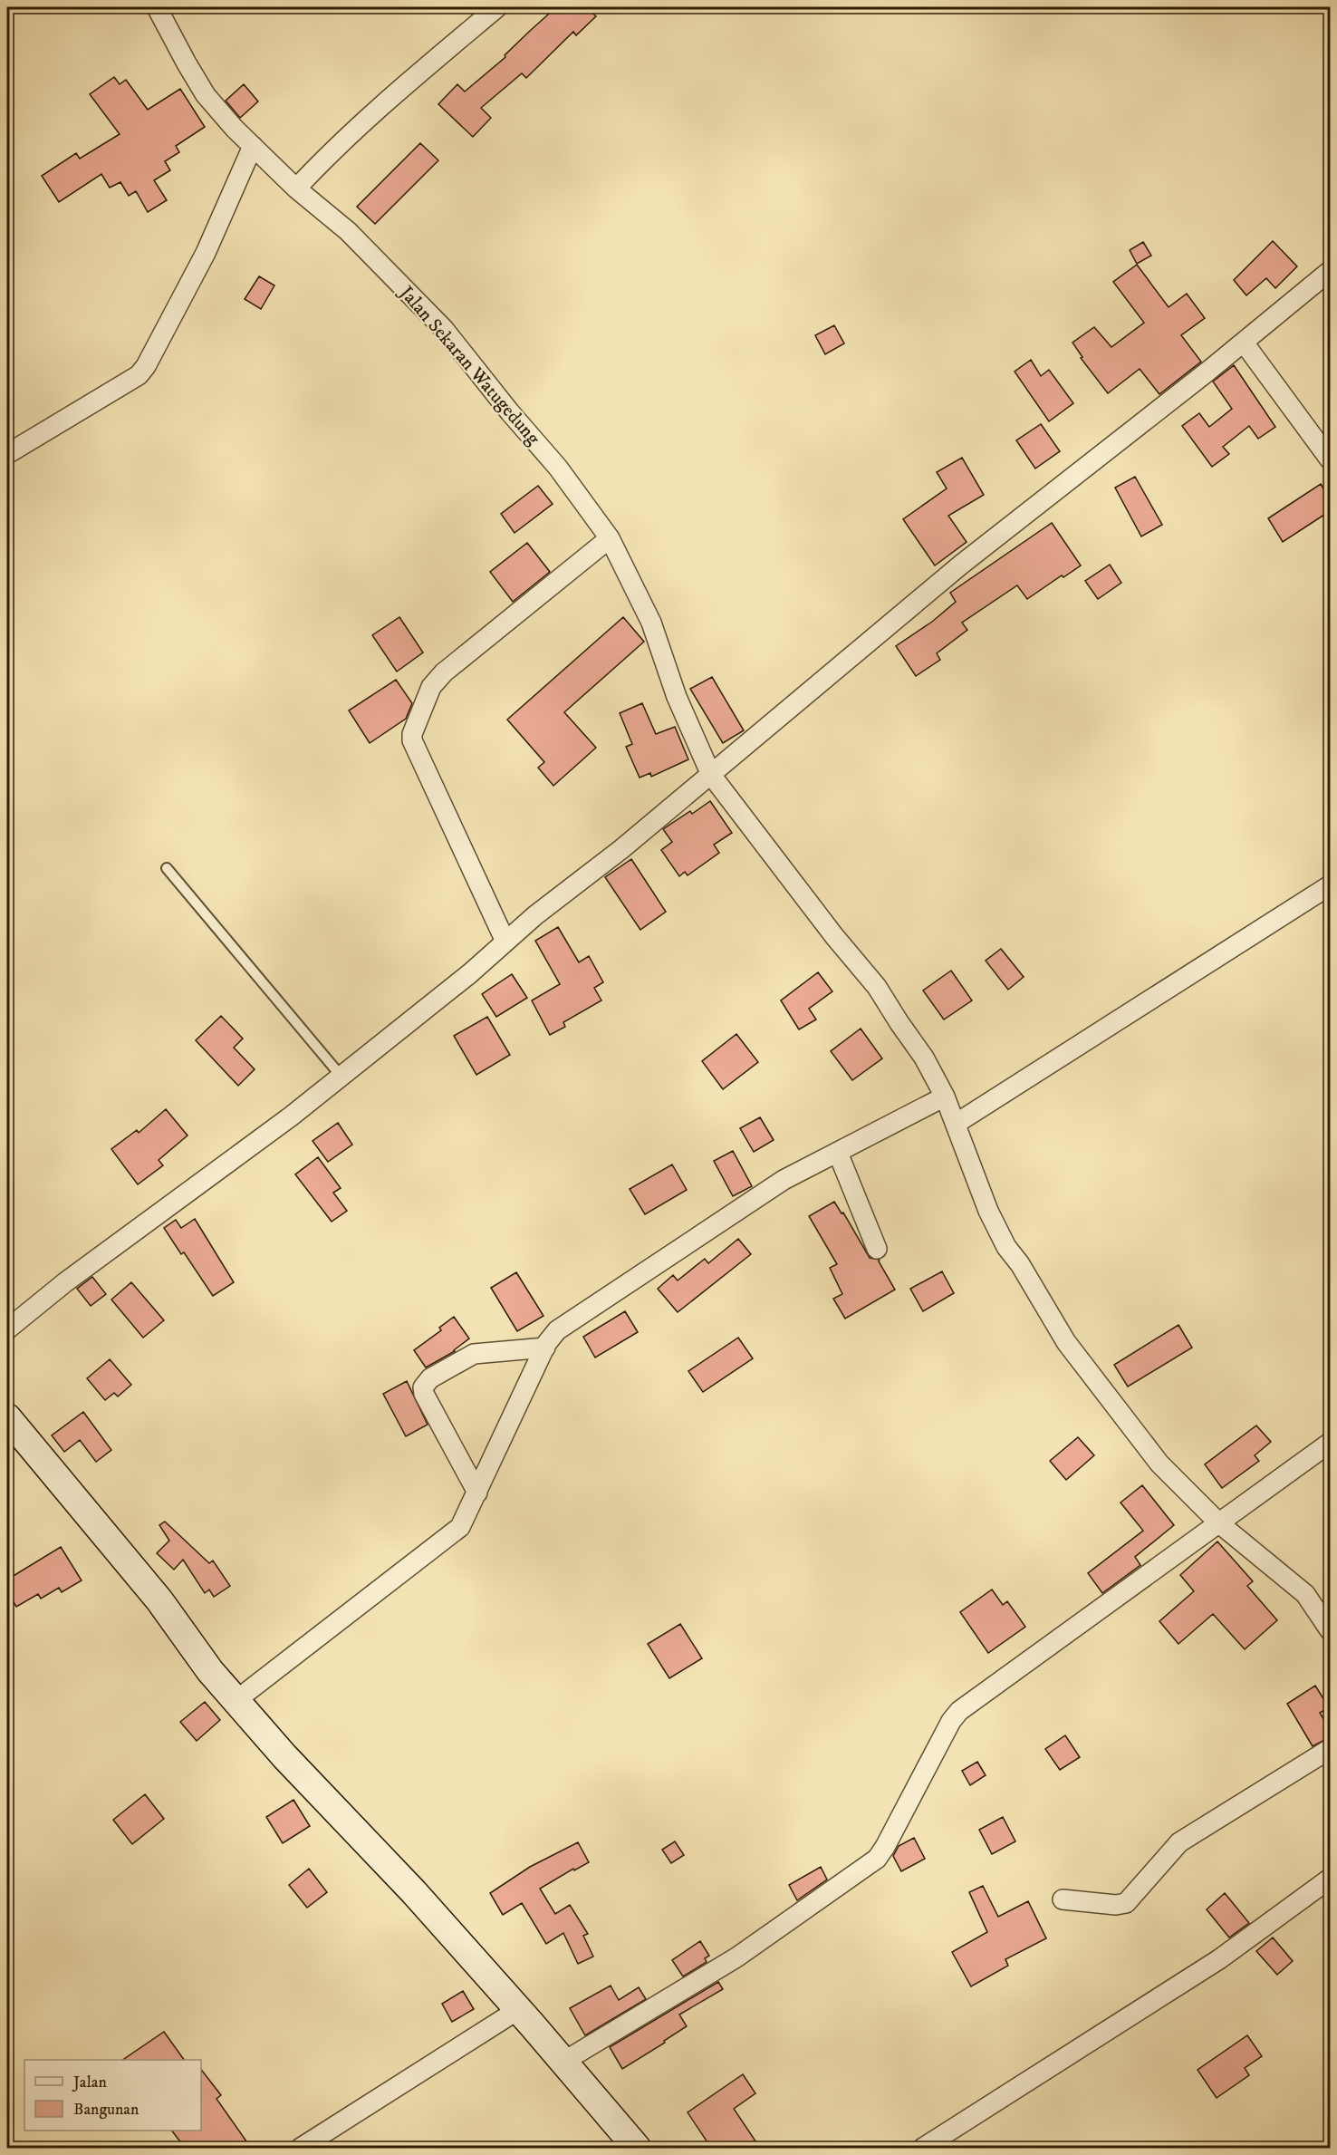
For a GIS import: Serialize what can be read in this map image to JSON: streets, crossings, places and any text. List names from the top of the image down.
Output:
{
  "streets": {
    "street": ["Jalan Sekaran Watugedung"]
  },
  "legend": ["Jalan", "Bangunan"]
}
